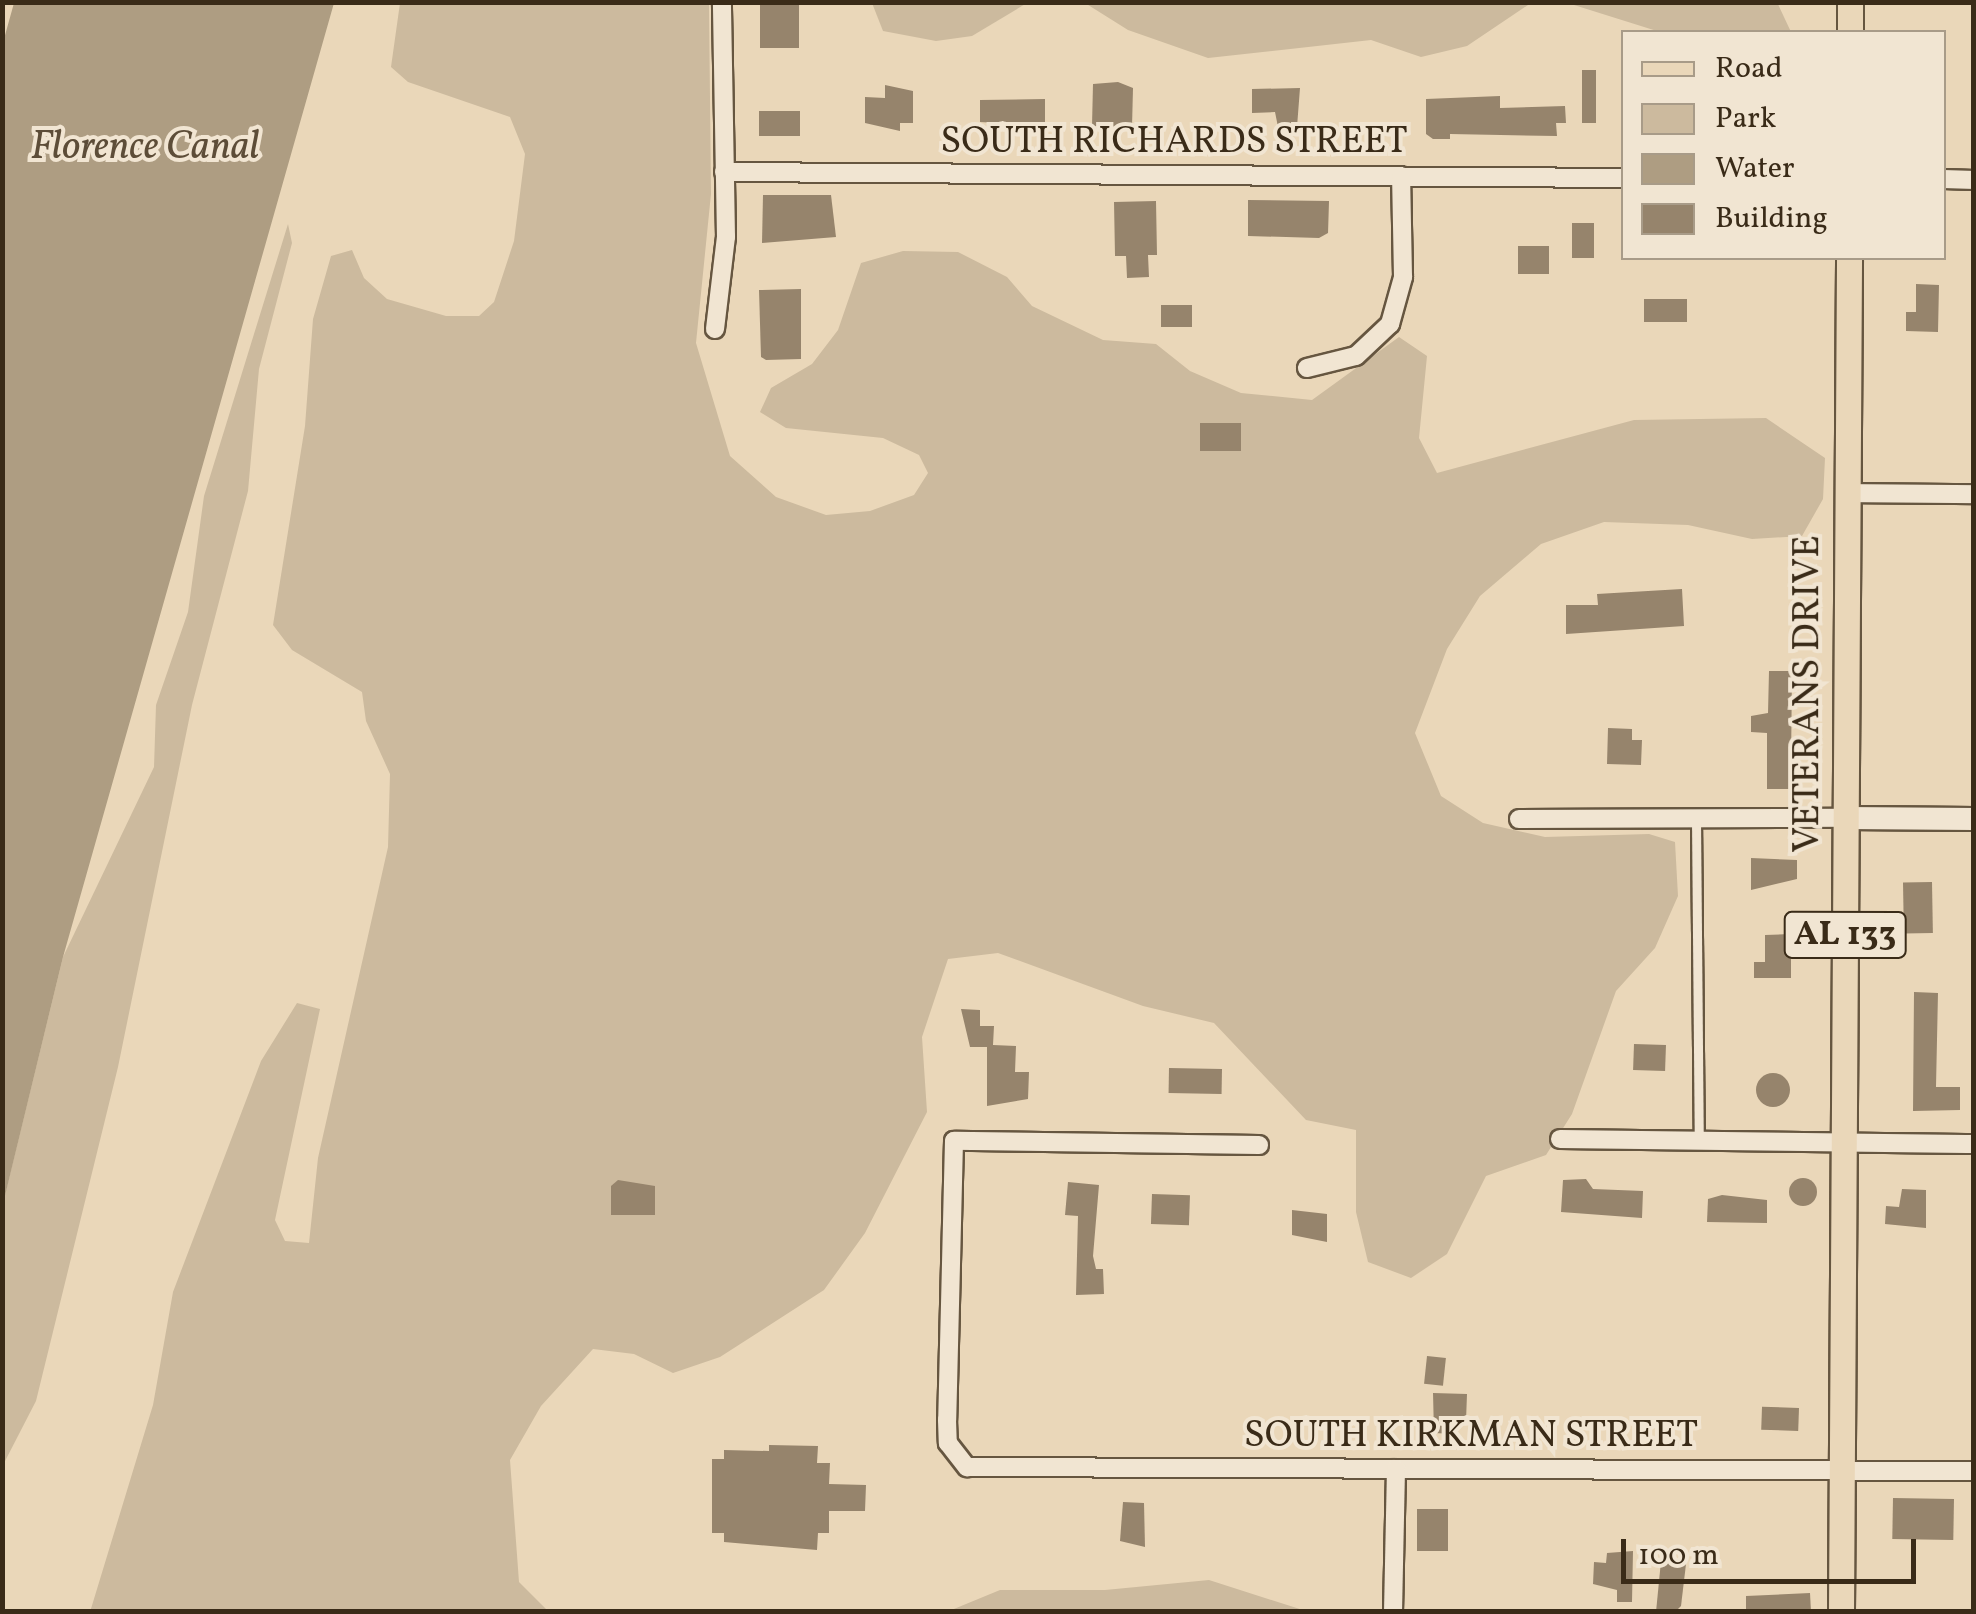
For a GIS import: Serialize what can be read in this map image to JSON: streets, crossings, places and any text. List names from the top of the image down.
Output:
{
  "streets": {
    "main road": ["VETERANS DRIVE", "AL 133"],
    "street": ["SOUTH RICHARDS STREET", "SOUTH KIRKMAN STREET"]
  },
  "crossings": [
    ["VETERANS DRIVE", "SOUTH KIRKMAN STREET"]
  ],
  "water": ["Florence Canal"],
  "legend": [
    "Road",
    "Park",
    "Water",
    "Building"
  ],
  "scale_bar": "100 m"
}
